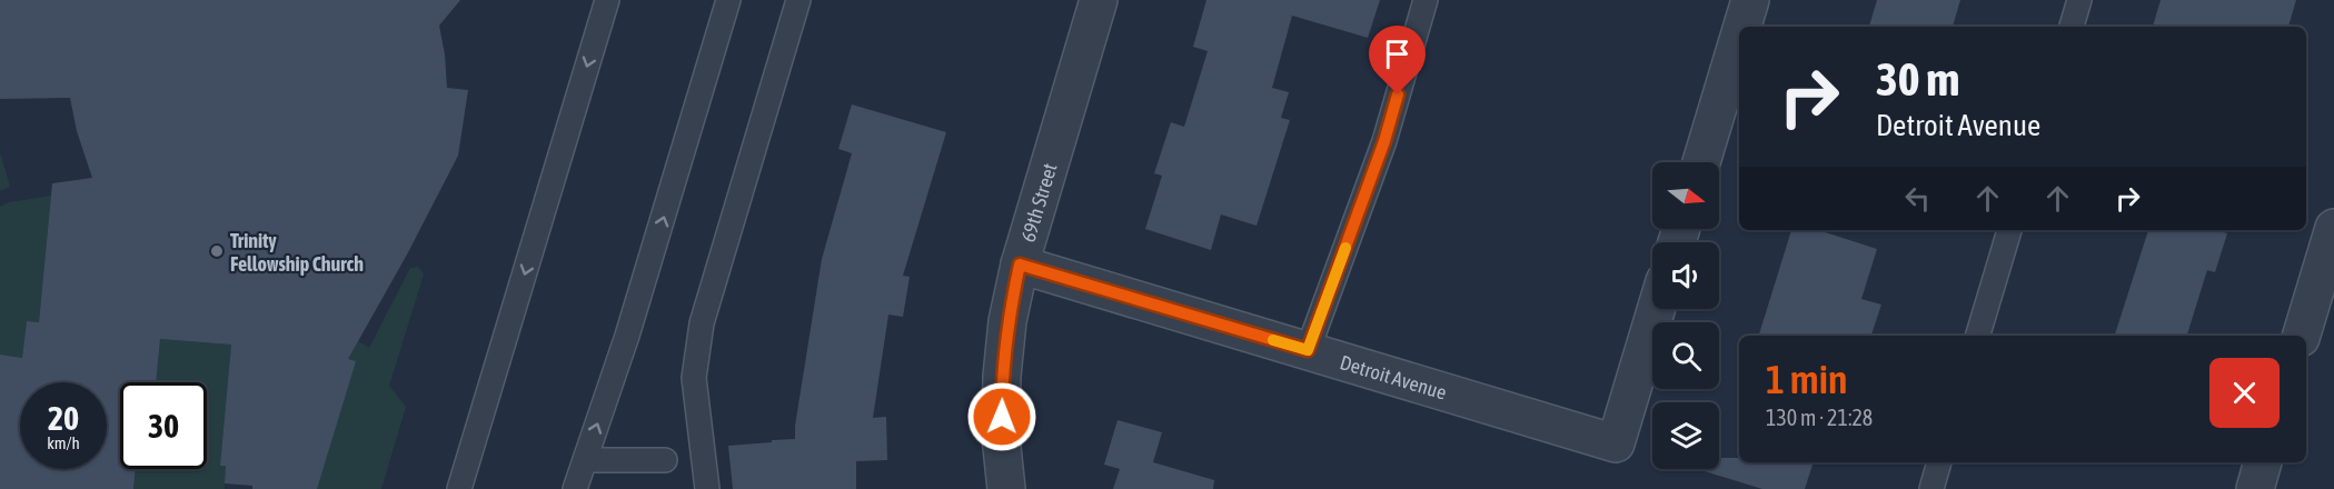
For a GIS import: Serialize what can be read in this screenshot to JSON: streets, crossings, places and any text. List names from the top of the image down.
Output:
{
  "streets": {
    "street": ["69th Street", "Detroit Avenue"]
  },
  "crossings": [
    ["69th Street", "Detroit Avenue"]
  ],
  "places": ["Trinity Fellowship Church"],
  "north": "right",
  "page": {
    "turn": ["30 m", "Detroit Avenue"],
    "heading": ["1 min", "130 m · 21:28"],
    "speed": "20 km/h",
    "limit": "30"
  }
}
